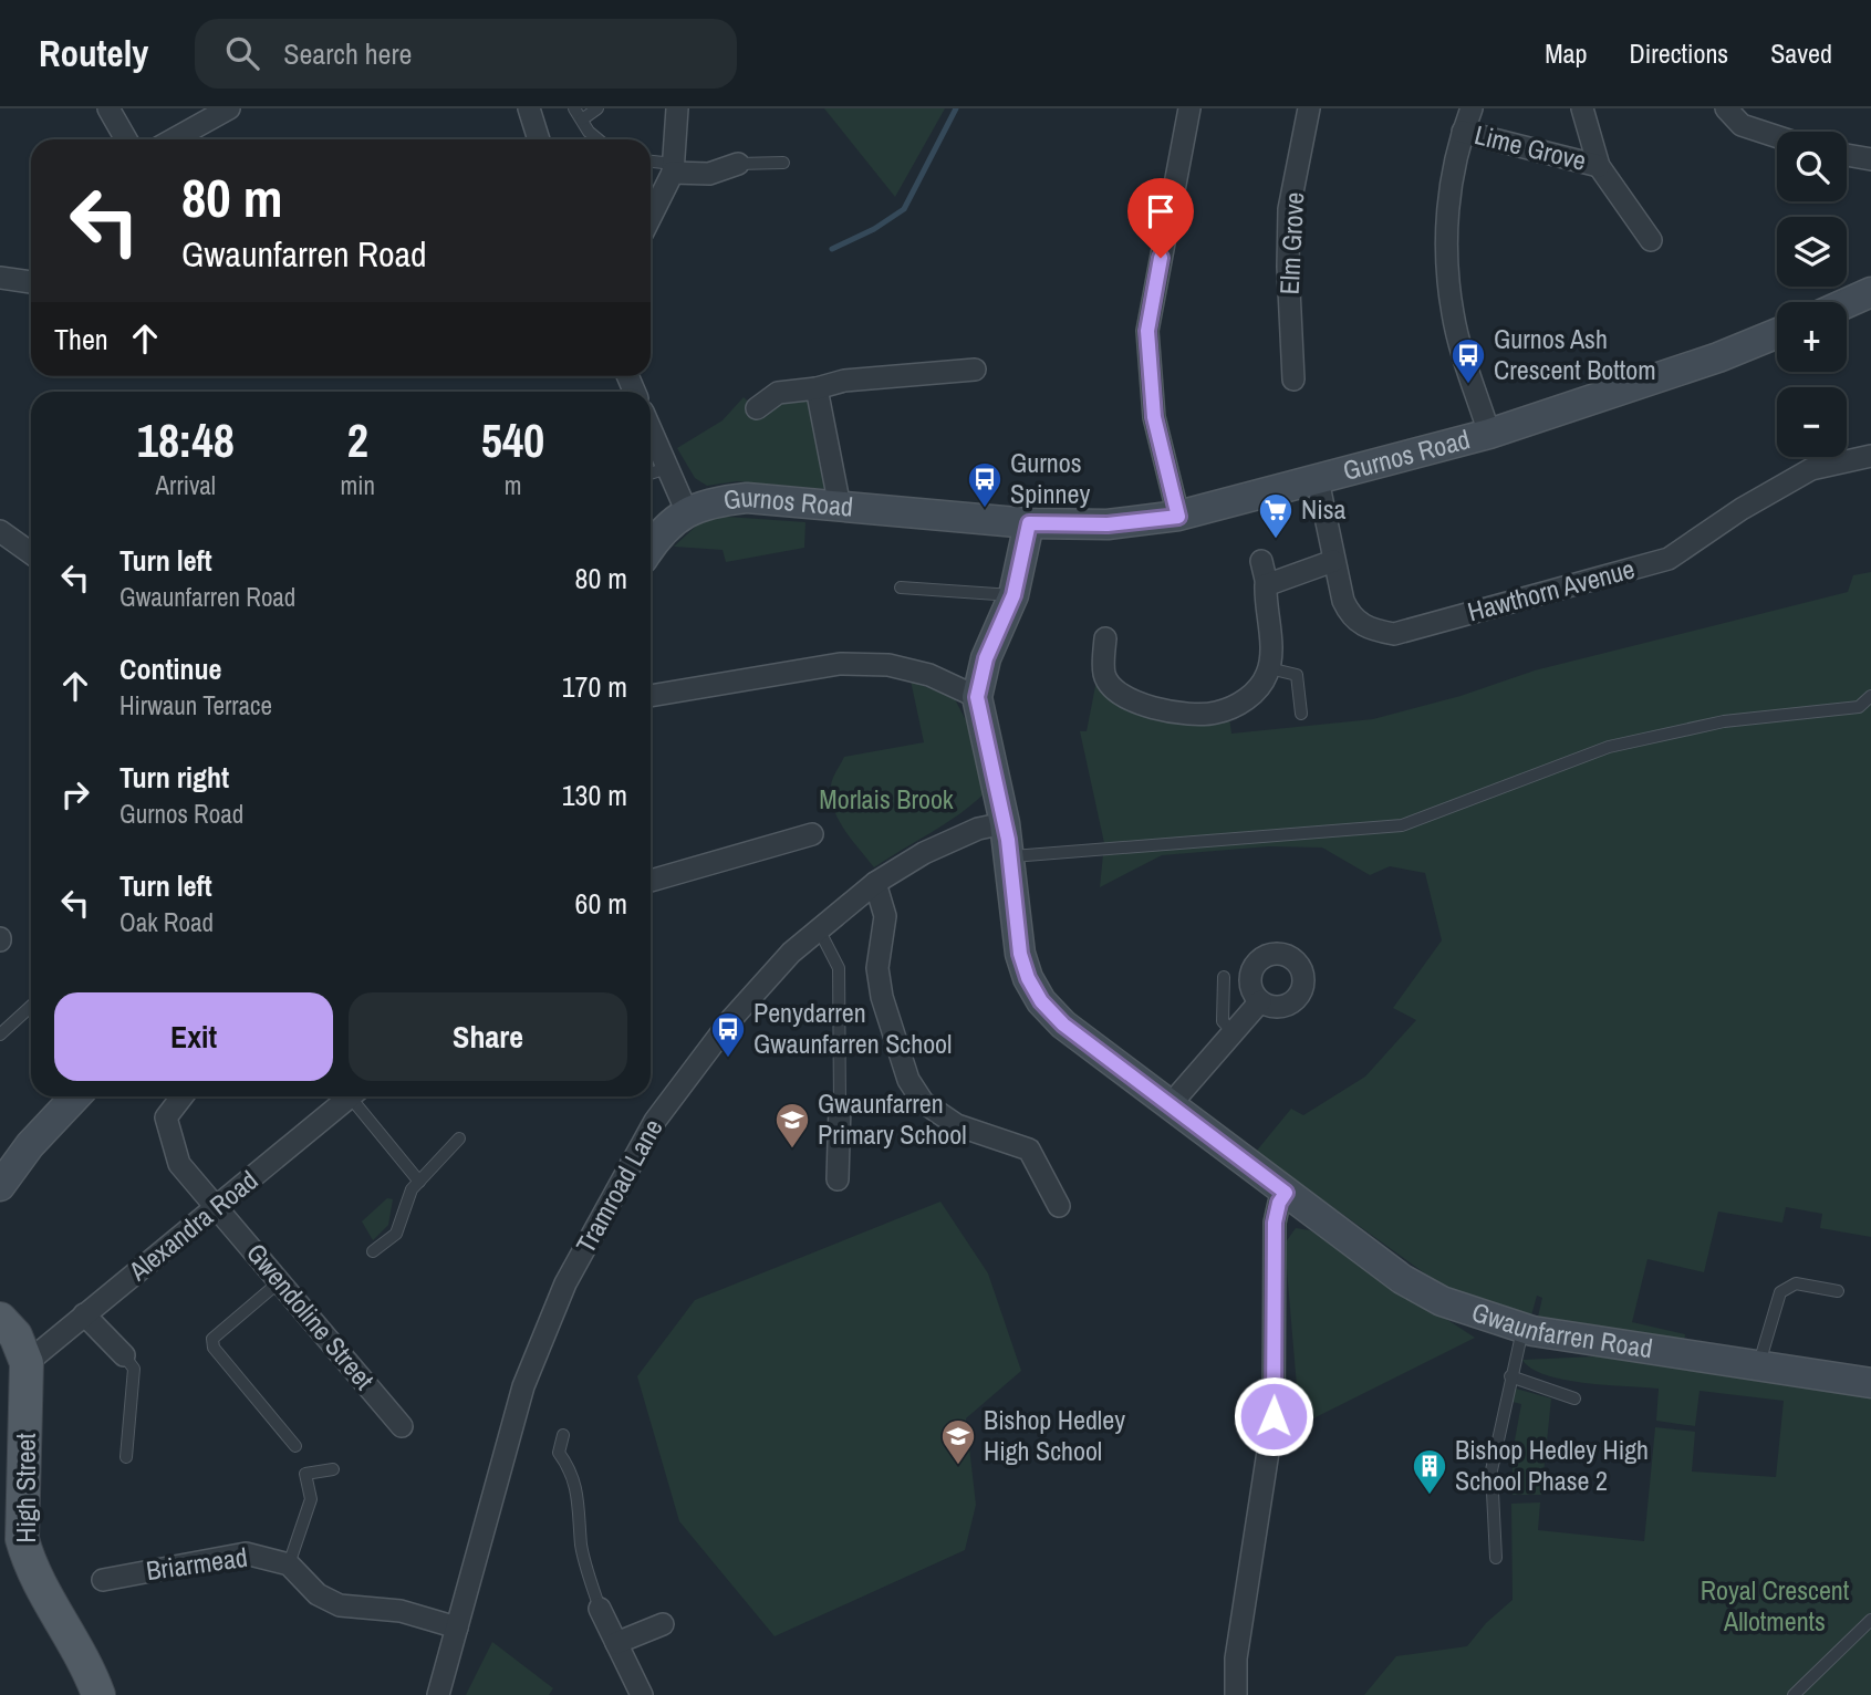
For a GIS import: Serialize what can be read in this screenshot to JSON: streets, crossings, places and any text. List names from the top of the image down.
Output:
{
  "streets": {
    "main road": ["High Street"],
    "street": [
      "Lime Grove",
      "Elm Grove",
      "Gurnos Road",
      "Hawthorn Avenue",
      "Tramroad Lane",
      "Alexandra Road",
      "Gwendoline Street",
      "Gwaunfarren Road",
      "Briarmead"
    ]
  },
  "crossings": [
    ["Gurnos Road", "Hawthorn Avenue"],
    ["Tramroad Lane", "Gwaunfarren Road"],
    ["Tramroad Lane", "Briarmead"],
    ["Alexandra Road", "Gwendoline Street"],
    ["Alexandra Road", "High Street"]
  ],
  "parks": ["Morlais Brook", "Royal Crescent Allotments"],
  "places": {
    "bus stop": ["Gurnos Ash Crescent Bottom", "Gurnos Spinney", "Penydarren Gwaunfarren School"],
    "supermarket": ["Nisa"],
    "school or university": ["Gwaunfarren Primary School", "Bishop Hedley High School"],
    "building": ["Bishop Hedley High School Phase 2"]
  },
  "page": {
    "header": "Routely",
    "search": "Search here",
    "nav": ["Map", "Directions", "Saved"],
    "map_buttons": ["+", "−"],
    "turn": ["80 m", "Gwaunfarren Road"],
    "then": "Then",
    "eta": [
      "18:48",
      "Arrival",
      "2",
      "min",
      "540",
      "m"
    ],
    "list": [
      {
        "name": "Turn left",
        "note": "Gwaunfarren Road",
        "value": "80 m"
      },
      {
        "name": "Continue",
        "note": "Hirwaun Terrace",
        "value": "170 m"
      },
      {
        "name": "Turn right",
        "note": "Gurnos Road",
        "value": "130 m"
      },
      {
        "name": "Turn left",
        "note": "Oak Road",
        "value": "60 m"
      }
    ],
    "buttons": ["Exit", "Share"]
  }
}
